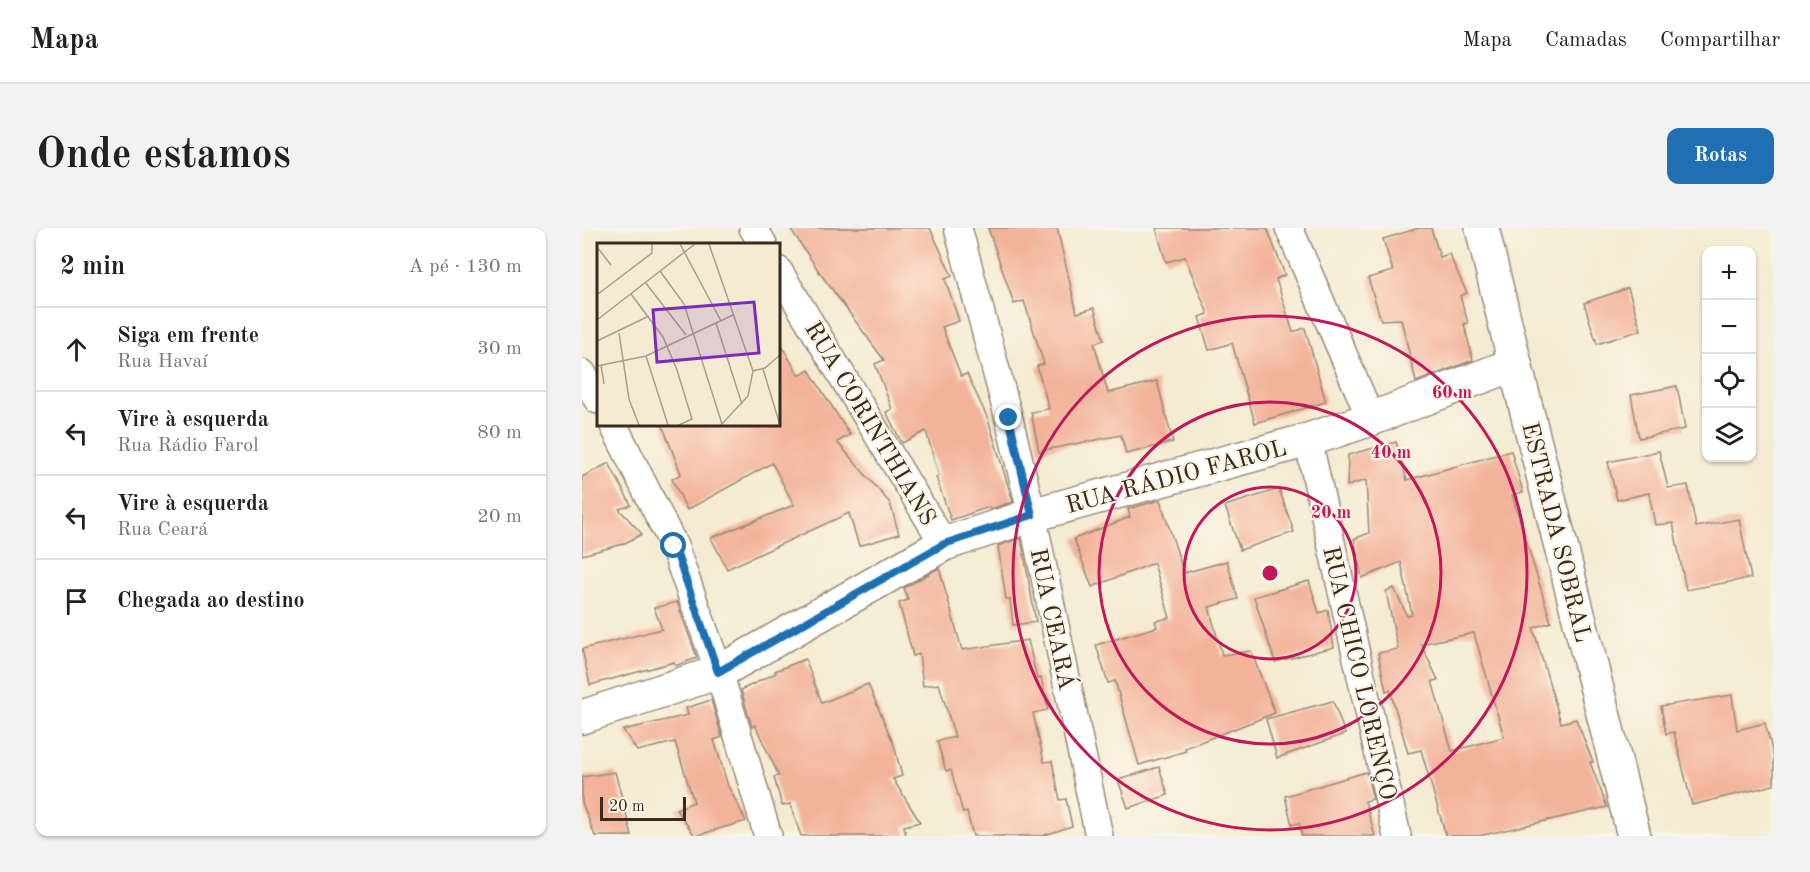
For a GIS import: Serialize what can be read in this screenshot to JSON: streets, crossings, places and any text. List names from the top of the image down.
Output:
{
  "streets": {
    "street": [
      "RUA CORINTHIANS",
      "RUA RÁDIO FAROL",
      "ESTRADA SOBRAL",
      "RUA CEARÁ",
      "RUA CHICO LORENÇO"
    ]
  },
  "crossings": [
    ["RUA CORINTHIANS", "RUA RÁDIO FAROL"],
    ["RUA RÁDIO FAROL", "ESTRADA SOBRAL"],
    ["RUA RÁDIO FAROL", "RUA CEARÁ"],
    ["RUA RÁDIO FAROL", "RUA CHICO LORENÇO"]
  ],
  "scale_bar": "20 m",
  "page": {
    "header": "Mapa",
    "nav": ["Mapa", "Camadas", "Compartilhar"],
    "buttons": "Rotas",
    "title": "Onde estamos",
    "heading": ["2 min", "A pé · 130 m"],
    "map_buttons": ["+", "−"],
    "list": [
      ["Siga em frente", "Rua Havaí", "30 m"],
      ["Vire à esquerda", "Rua Rádio Farol", "80 m"],
      ["Vire à esquerda", "Rua Ceará", "20 m"],
      "Chegada ao destino"
    ],
    "scale": "20 m"
  },
  "rings": ["60 m", "40 m", "20 m"]
}
